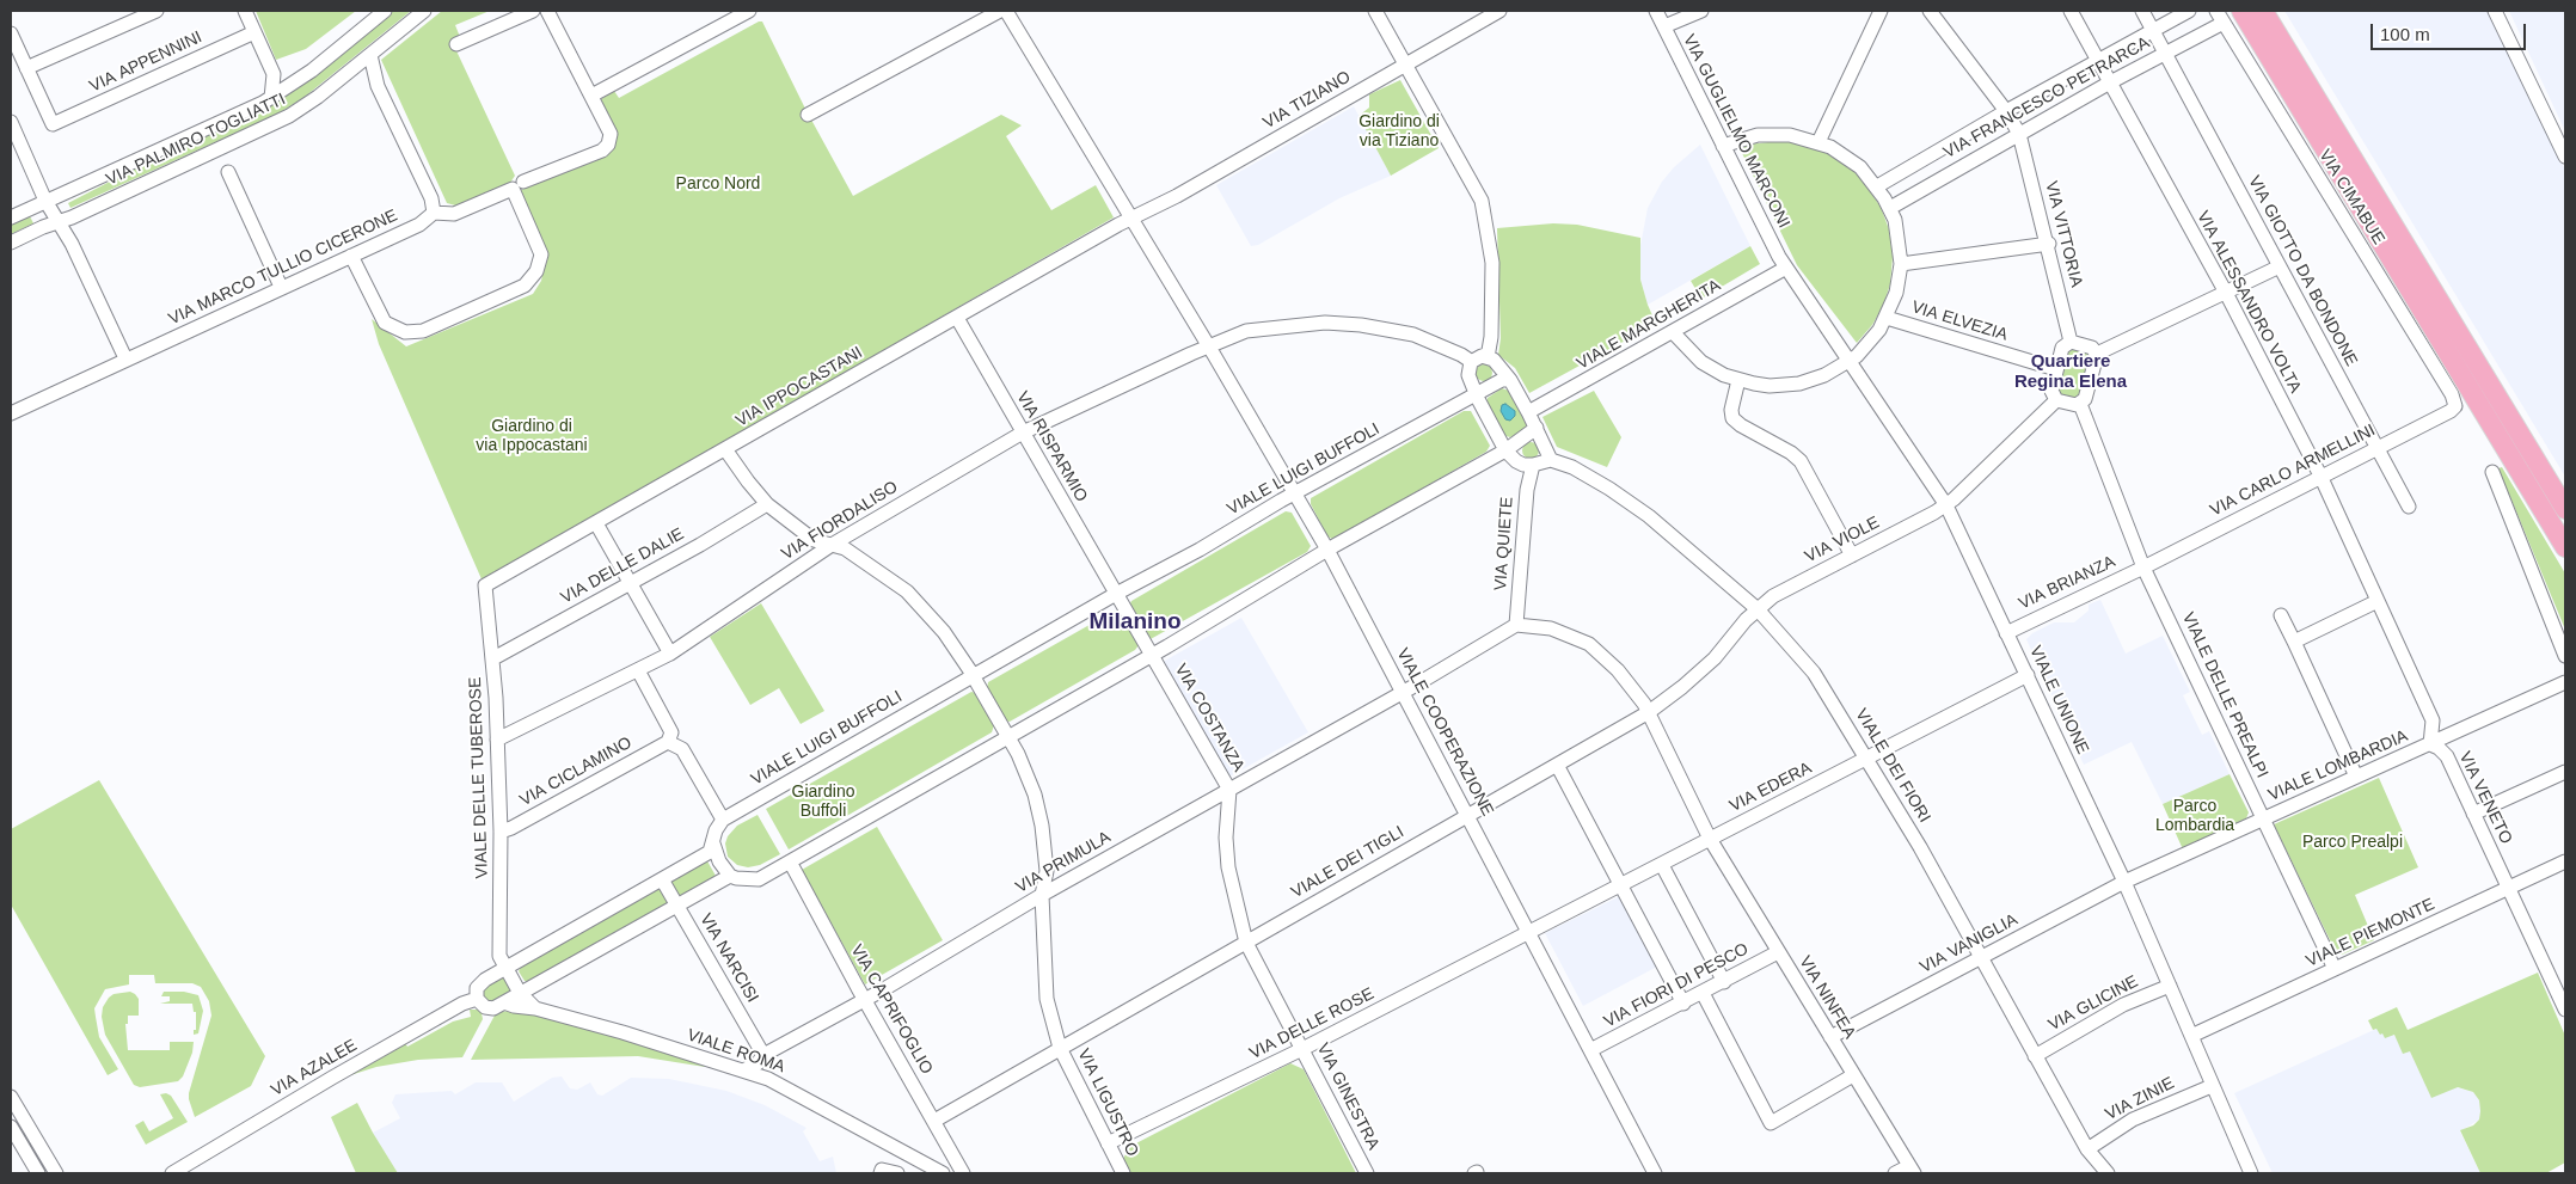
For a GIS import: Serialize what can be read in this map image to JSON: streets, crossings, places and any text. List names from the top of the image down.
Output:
{
  "streets": {
    "street": [
      "VIA APPENNINI",
      "VIA FRANCESCO PETRARCA",
      "VIA TIZIANO",
      "VIA GUGLIELMO MARCONI",
      "VIA PALMIRO TOGLIATTI",
      "VIA CIMABUE",
      "VIA VITTORIA",
      "VIA MARCO TULLIO CICERONE",
      "VIA GIOTTO DA BONDONE",
      "VIA ALESSANDRO VOLTA",
      "VIA ELVEZIA",
      "VIALE MARGHERITA",
      "VIA IPPOCASTANI",
      "VIA RISPARMIO",
      "VIALE LUIGI BUFFOLI",
      "VIA CARLO ARMELLINI",
      "VIA FIORDALISO",
      "VIA VIOLE",
      "VIA QUIETE",
      "VIA DELLE DALIE",
      "VIA BRIANZA",
      "VIALE DELLE PREALPI",
      "VIALE UNIONE",
      "VIA COSTANZA",
      "VIALE COOPERAZIONE",
      "VIALE DEI FIORI",
      "VIALE LOMBARDIA",
      "VIA CICLAMINO",
      "VIALE DELLE TUBEROSE",
      "VIA EDERA",
      "VIA VENETO",
      "VIA PRIMULA",
      "VIALE DEI TIGLI",
      "VIALE PIEMONTE",
      "VIA VANIGLIA",
      "VIA NARCISI",
      "VIA FIORI DI PESCO",
      "VIA NINFEA",
      "VIA GLICINE",
      "VIA CAPRIFOGLIO",
      "VIA DELLE ROSE",
      "VIALE ROMA",
      "VIA AZALEE",
      "VIA GINESTRA",
      "VIA ZINIE",
      "VIA LIGUSTRO"
    ]
  },
  "crossings": [
    ["VIA FRANCESCO PETRARCA", "VIA CIMABUE"],
    ["VIA FRANCESCO PETRARCA", "VIA VITTORIA"],
    ["VIA FRANCESCO PETRARCA", "VIA GIOTTO DA BONDONE"],
    ["VIA FRANCESCO PETRARCA", "VIA ALESSANDRO VOLTA"],
    ["VIA TIZIANO", "VIA IPPOCASTANI"],
    ["VIA TIZIANO", "VIALE COOPERAZIONE"],
    ["VIA GUGLIELMO MARCONI", "VIALE MARGHERITA"],
    ["VIA GUGLIELMO MARCONI", "VIALE UNIONE"],
    ["VIA CIMABUE", "VIA CARLO ARMELLINI"],
    ["VIA GIOTTO DA BONDONE", "VIA CARLO ARMELLINI"],
    ["VIA ALESSANDRO VOLTA", "VIA CARLO ARMELLINI"],
    ["VIALE MARGHERITA", "VIALE UNIONE"],
    ["VIA IPPOCASTANI", "VIA RISPARMIO"],
    ["VIA IPPOCASTANI", "VIALE COOPERAZIONE"],
    ["VIA IPPOCASTANI", "VIALE DELLE TUBEROSE"],
    ["VIA RISPARMIO", "VIALE LUIGI BUFFOLI"],
    ["VIA RISPARMIO", "VIA FIORDALISO"],
    ["VIALE LUIGI BUFFOLI", "VIALE COOPERAZIONE"],
    ["VIA CARLO ARMELLINI", "VIA BRIANZA"],
    ["VIA CARLO ARMELLINI", "VIALE DELLE PREALPI"],
    ["VIA FIORDALISO", "VIALE COOPERAZIONE"],
    ["VIA FIORDALISO", "VIALE DELLE TUBEROSE"],
    ["VIA VIOLE", "VIALE UNIONE"],
    ["VIA VIOLE", "VIALE DEI FIORI"],
    ["VIA VIOLE", "VIALE DEI TIGLI"],
    ["VIA QUIETE", "VIA PRIMULA"],
    ["VIA QUIETE", "VIA NINFEA"],
    ["VIA DELLE DALIE", "VIALE DELLE TUBEROSE"],
    ["VIA BRIANZA", "VIALE DELLE PREALPI"],
    ["VIA BRIANZA", "VIALE UNIONE"],
    ["VIALE DELLE PREALPI", "VIALE LOMBARDIA"],
    ["VIALE DELLE PREALPI", "VIALE PIEMONTE"],
    ["VIALE UNIONE", "VIALE LOMBARDIA"],
    ["VIALE UNIONE", "VIA EDERA"],
    ["VIALE UNIONE", "VIALE PIEMONTE"],
    ["VIALE UNIONE", "VIA VANIGLIA"],
    ["VIALE UNIONE", "VIA GLICINE"],
    ["VIALE UNIONE", "VIA ZINIE"],
    ["VIA COSTANZA", "VIA PRIMULA"],
    ["VIA COSTANZA", "VIALE DEI TIGLI"],
    ["VIA COSTANZA", "VIA GINESTRA"],
    ["VIALE COOPERAZIONE", "VIA EDERA"],
    ["VIALE COOPERAZIONE", "VIA PRIMULA"],
    ["VIALE COOPERAZIONE", "VIALE DEI TIGLI"],
    ["VIALE COOPERAZIONE", "VIA FIORI DI PESCO"],
    ["VIALE COOPERAZIONE", "VIA DELLE ROSE"],
    ["VIALE DEI FIORI", "VIA EDERA"],
    ["VIALE DEI FIORI", "VIALE DEI TIGLI"],
    ["VIALE DEI FIORI", "VIA VANIGLIA"],
    ["VIALE DEI FIORI", "VIA GLICINE"],
    ["VIALE DEI FIORI", "VIA ZINIE"],
    ["VIALE LOMBARDIA", "VIA VENETO"],
    ["VIALE LOMBARDIA", "VIA VANIGLIA"],
    ["VIA CICLAMINO", "VIALE DELLE TUBEROSE"],
    ["VIALE DELLE TUBEROSE", "VIALE ROMA"],
    ["VIA EDERA", "VIA NINFEA"],
    ["VIA EDERA", "VIA DELLE ROSE"],
    ["VIA VENETO", "VIALE PIEMONTE"],
    ["VIA PRIMULA", "VIA NARCISI"],
    ["VIA PRIMULA", "VIA NINFEA"],
    ["VIA PRIMULA", "VIA CAPRIFOGLIO"],
    ["VIA PRIMULA", "VIALE ROMA"],
    ["VIA PRIMULA", "VIA LIGUSTRO"],
    ["VIALE DEI TIGLI", "VIA NINFEA"],
    ["VIALE DEI TIGLI", "VIA CAPRIFOGLIO"],
    ["VIALE DEI TIGLI", "VIA GINESTRA"],
    ["VIALE DEI TIGLI", "VIA LIGUSTRO"],
    ["VIA VANIGLIA", "VIA NINFEA"],
    ["VIA FIORI DI PESCO", "VIA NINFEA"],
    ["VIA DELLE ROSE", "VIA GINESTRA"],
    ["VIA DELLE ROSE", "VIA LIGUSTRO"],
    ["VIALE ROMA", "VIA AZALEE"]
  ],
  "districts": ["Quartiere Regina Elena", "Milanino"],
  "parks": [
    "Giardino di via Tiziano",
    "Parco Nord",
    "Giardino di via Ippocastani",
    "Giardino Buffoli",
    "Parco Lombardia",
    "Parco Prealpi"
  ],
  "scale_bar": "100 m"
}
